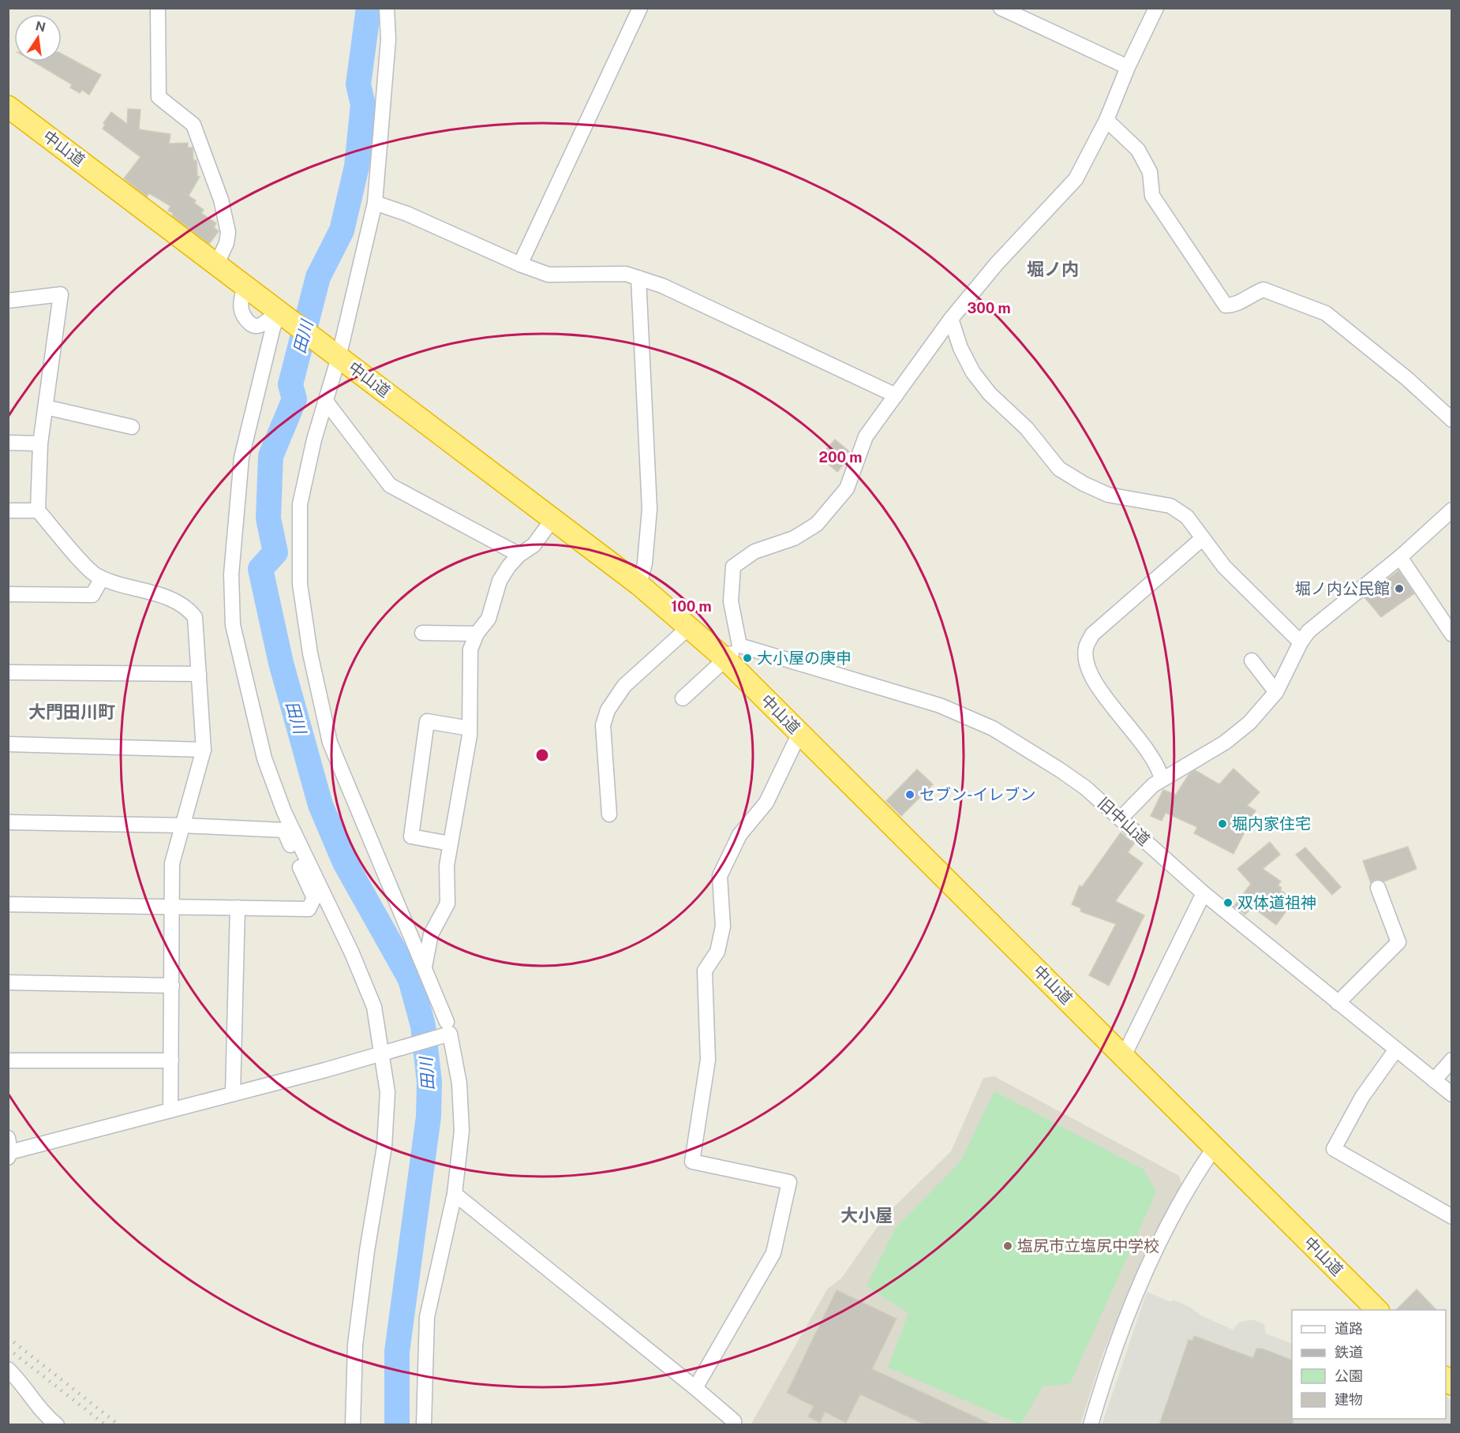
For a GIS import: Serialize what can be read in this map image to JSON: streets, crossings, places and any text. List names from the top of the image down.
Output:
{
  "streets": {
    "highway": ["中山道"],
    "street": ["旧中山道"]
  },
  "crossings": [
    ["中山道", "旧中山道"]
  ],
  "districts": ["堀ノ内", "大門田川町", "大小屋"],
  "water": ["田川"],
  "places": [
    "堀ノ内公民館",
    "大小屋の庚申",
    "セブン-イレブン",
    "堀内家住宅",
    "双体道祖神",
    "塩尻市立塩尻中学校"
  ],
  "legend": [
    "道路",
    "鉄道",
    "公園",
    "建物"
  ],
  "north": "top",
  "rings": ["300 m", "200 m", "100 m"]
}
